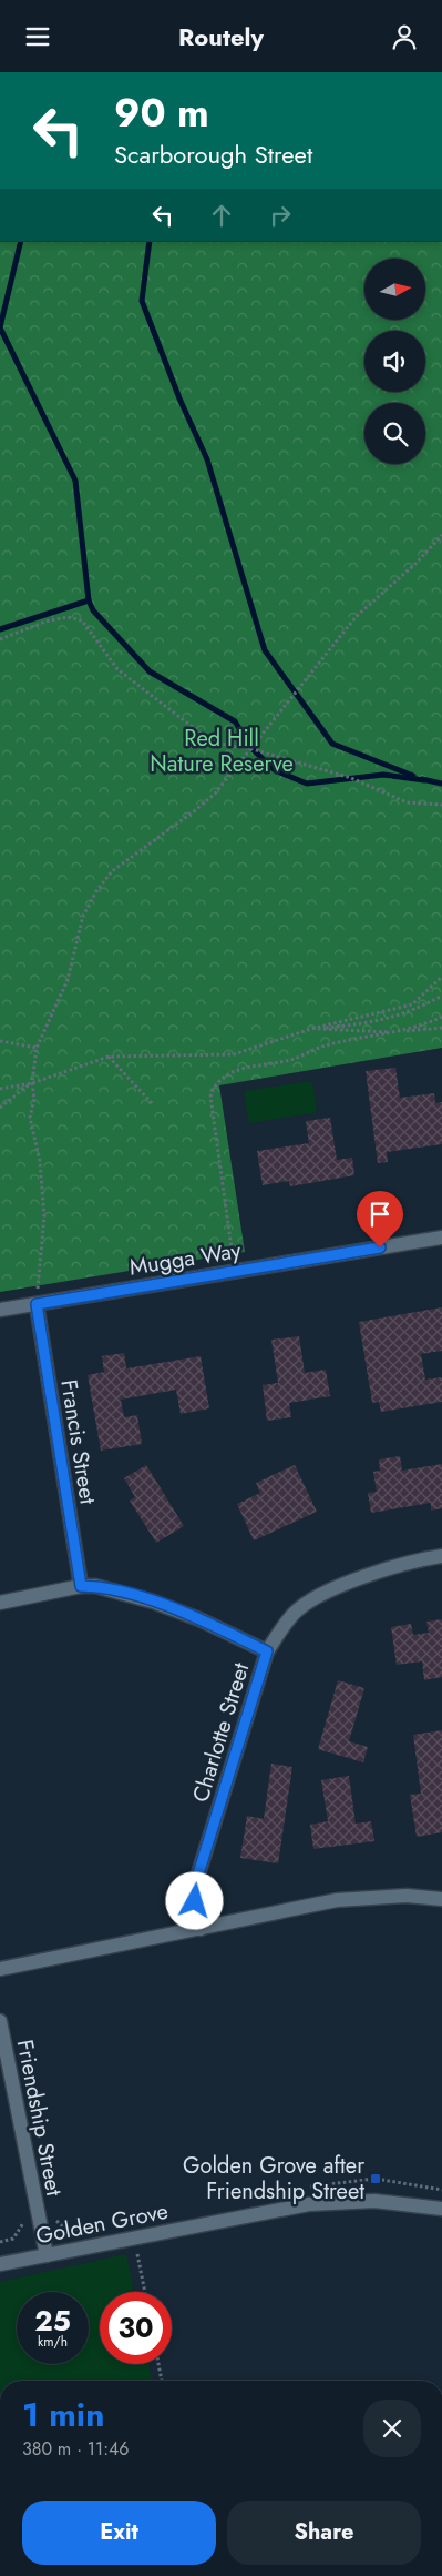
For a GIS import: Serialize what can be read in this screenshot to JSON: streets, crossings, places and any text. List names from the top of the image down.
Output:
{
  "streets": {
    "street": [
      "Mugga Way",
      "Francis Street",
      "Charlotte Street",
      "Friendship Street",
      "Golden Grove"
    ]
  },
  "crossings": [
    ["Mugga Way", "Francis Street"],
    ["Friendship Street", "Golden Grove"]
  ],
  "parks": ["Red Hill Nature Reserve"],
  "places": {
    "transit": ["Golden Grove after Friendship Street"]
  },
  "north": "right",
  "page": {
    "header": "Routely",
    "turn": ["90 m", "Scarborough Street"],
    "speed": "25 km/h",
    "limit": "30",
    "heading": ["1 min", "380 m · 11:46"],
    "buttons": ["Exit", "Share"]
  }
}
